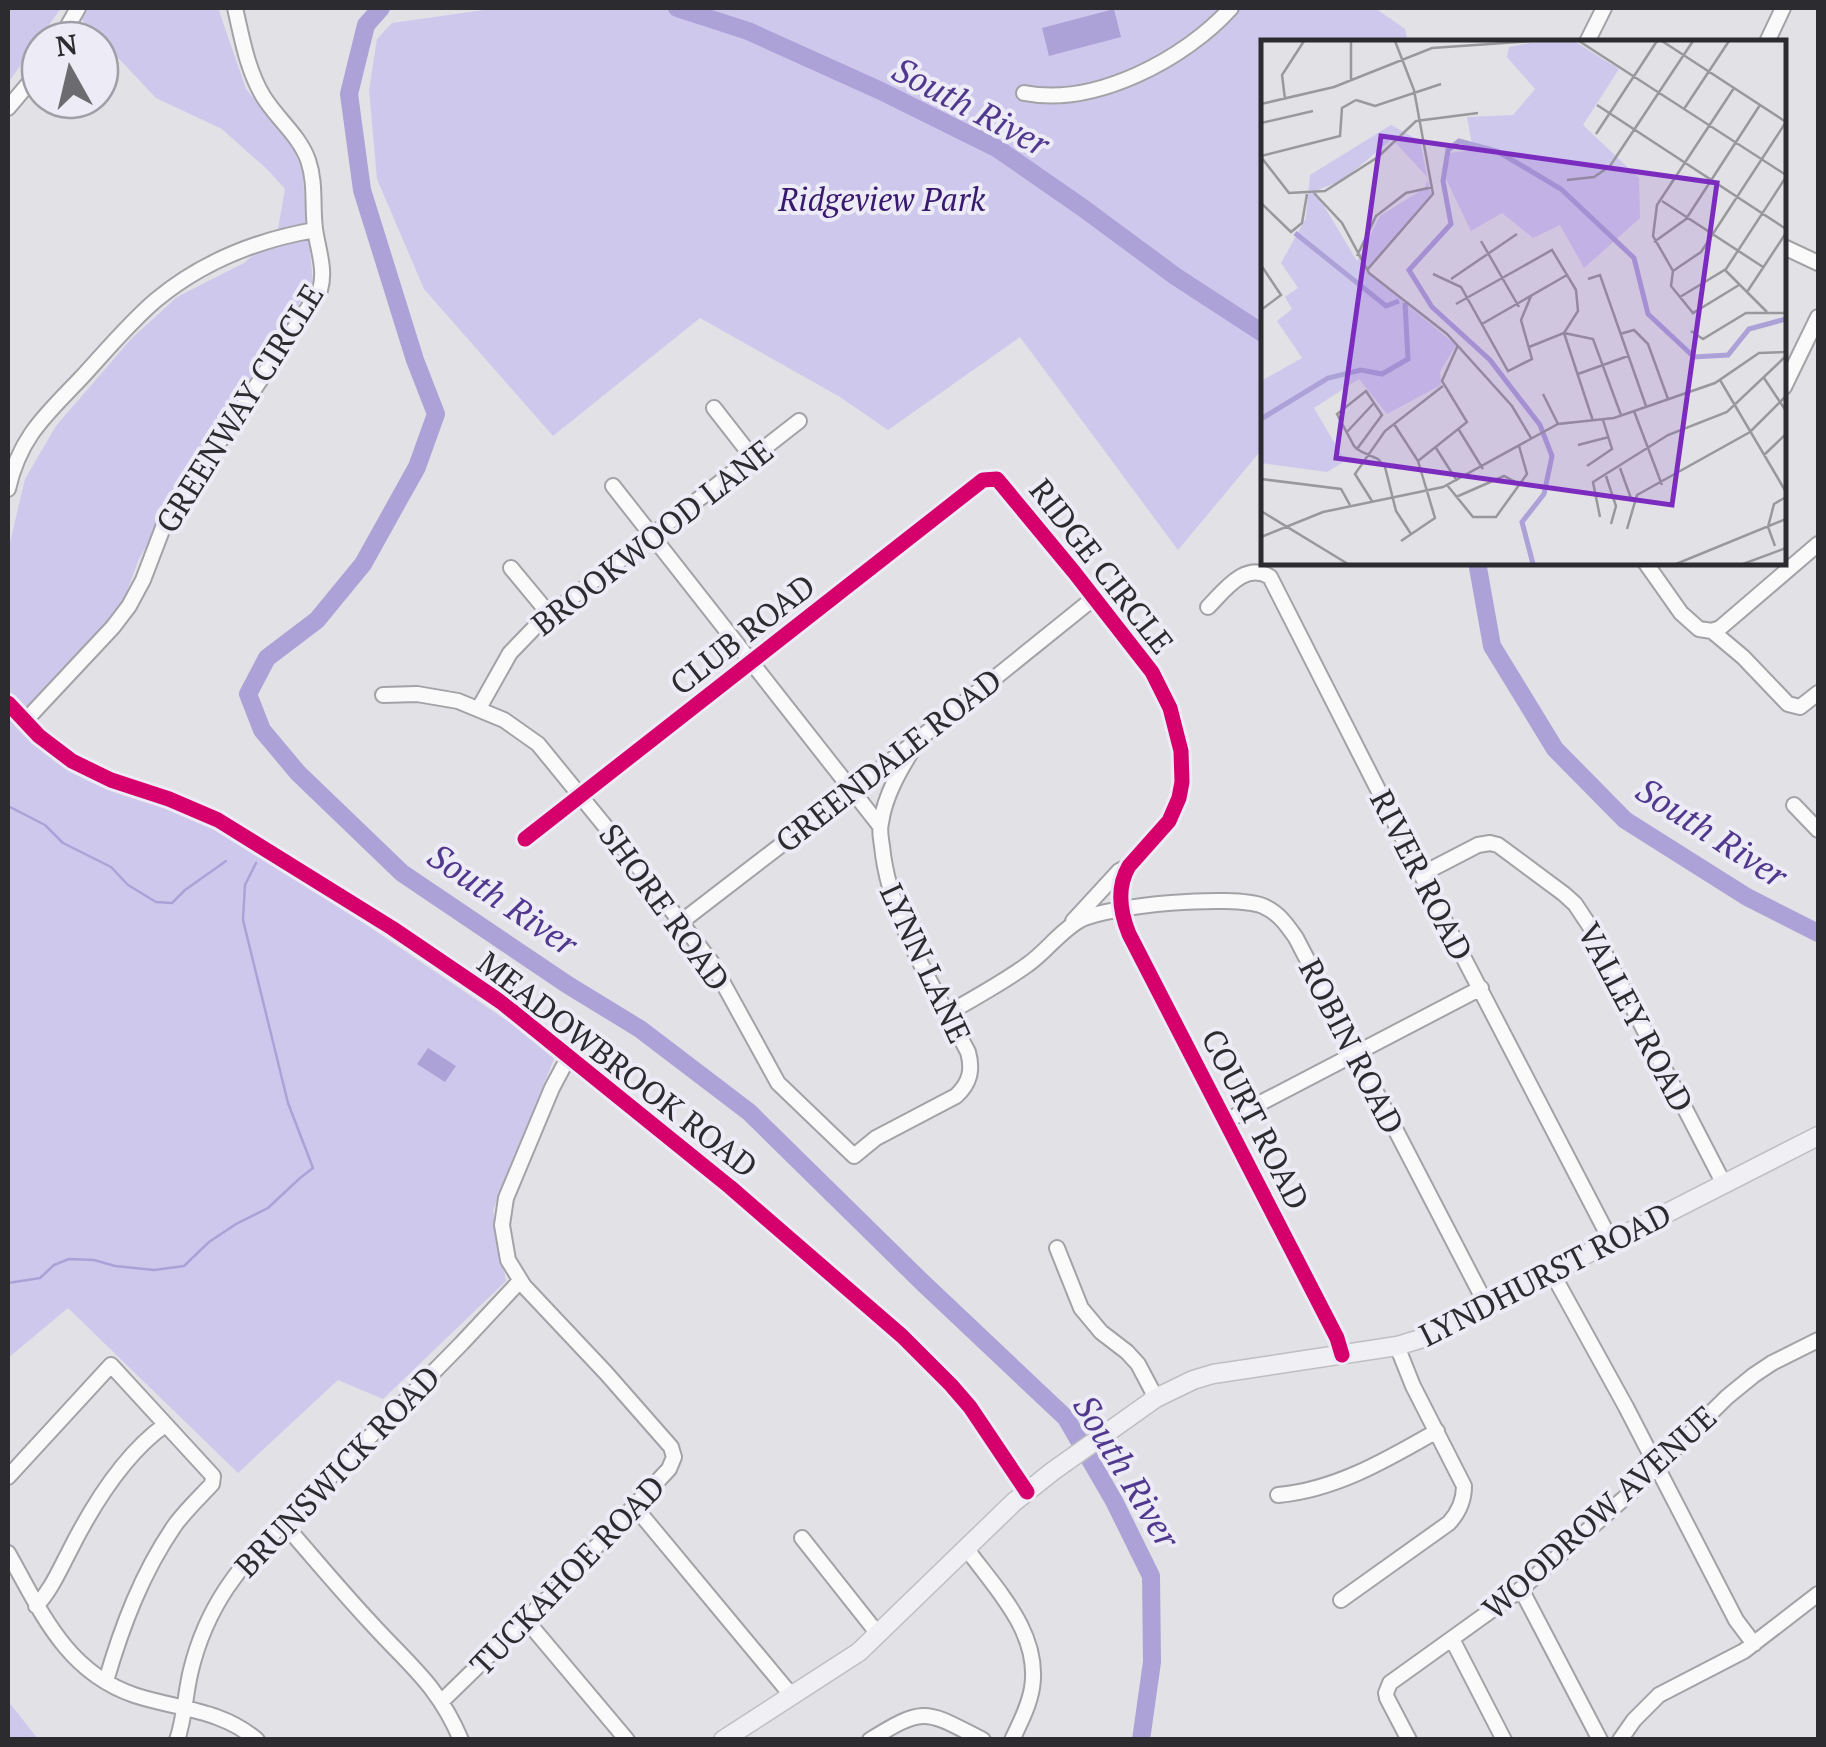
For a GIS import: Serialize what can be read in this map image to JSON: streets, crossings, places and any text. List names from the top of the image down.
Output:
{
  "streets": {
    "main road": ["LYNDHURST ROAD"],
    "street": [
      "GREENWAY CIRCLE",
      "BROOKWOOD LANE",
      "RIDGE CIRCLE",
      "CLUB ROAD",
      "GREENDALE ROAD",
      "RIVER ROAD",
      "SHORE ROAD",
      "LYNN LANE",
      "VALLEY ROAD",
      "ROBIN ROAD",
      "MEADOWBROOK ROAD",
      "COURT ROAD",
      "BRUNSWICK ROAD",
      "WOODROW AVENUE",
      "TUCKAHOE ROAD"
    ]
  },
  "crossings": [
    ["GREENWAY CIRCLE", "MEADOWBROOK ROAD"],
    ["BROOKWOOD LANE", "SHORE ROAD"],
    ["RIDGE CIRCLE", "CLUB ROAD"],
    ["RIDGE CIRCLE", "GREENDALE ROAD"],
    ["RIDGE CIRCLE", "LYNN LANE"],
    ["RIDGE CIRCLE", "ROBIN ROAD"],
    ["RIDGE CIRCLE", "COURT ROAD"],
    ["CLUB ROAD", "SHORE ROAD"],
    ["GREENDALE ROAD", "SHORE ROAD"],
    ["GREENDALE ROAD", "LYNN LANE"],
    ["RIVER ROAD", "VALLEY ROAD"],
    ["RIVER ROAD", "LYNDHURST ROAD"],
    ["SHORE ROAD", "LYNN LANE"],
    ["VALLEY ROAD", "LYNDHURST ROAD"],
    ["ROBIN ROAD", "COURT ROAD"],
    ["ROBIN ROAD", "LYNDHURST ROAD"],
    ["MEADOWBROOK ROAD", "LYNDHURST ROAD"],
    ["COURT ROAD", "LYNDHURST ROAD"],
    ["BRUNSWICK ROAD", "TUCKAHOE ROAD"]
  ],
  "water": ["South River"],
  "parks": ["Ridgeview Park"],
  "north": "top"
}
